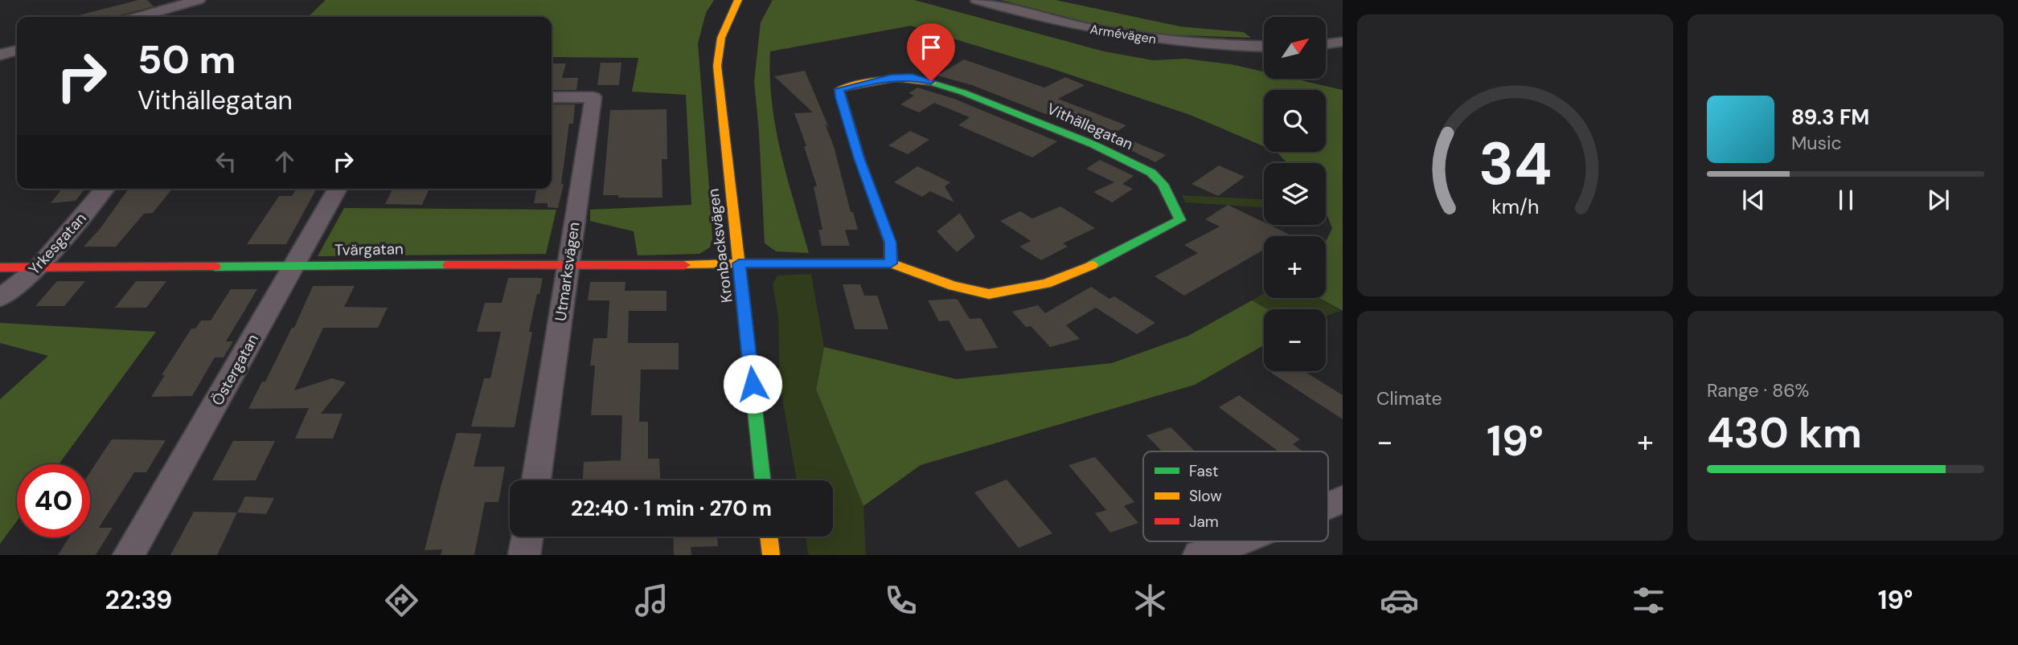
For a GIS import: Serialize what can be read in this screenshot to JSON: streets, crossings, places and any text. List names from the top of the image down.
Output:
{
  "streets": {
    "street": [
      "Armévägen",
      "Vithällegatan",
      "Yrkesgatan",
      "Kronbacksvägen",
      "Tvärgatan",
      "Utmarksvägen",
      "Östergatan"
    ]
  },
  "crossings": [
    ["Vithällegatan", "Kronbacksvägen"],
    ["Vithällegatan", "Tvärgatan"],
    ["Yrkesgatan", "Tvärgatan"],
    ["Kronbacksvägen", "Tvärgatan"],
    ["Tvärgatan", "Utmarksvägen"],
    ["Tvärgatan", "Östergatan"]
  ],
  "legend": ["Fast", "Slow", "Jam"],
  "north": "top right",
  "page": {
    "map_buttons": ["+", "−"],
    "turn": ["50 m", "Vithällegatan"],
    "song": ["89.3 FM", "Music"],
    "tile": [
      "Climate",
      ["Range · 86%", "430 km"]
    ],
    "heat": ["−", "19°", "+"],
    "limit": "40",
    "trip": "22:40 · 1 min · 270 m",
    "tabs": ["22:39", "19°"],
    "gauge": ["34", "km/h"]
  }
}
